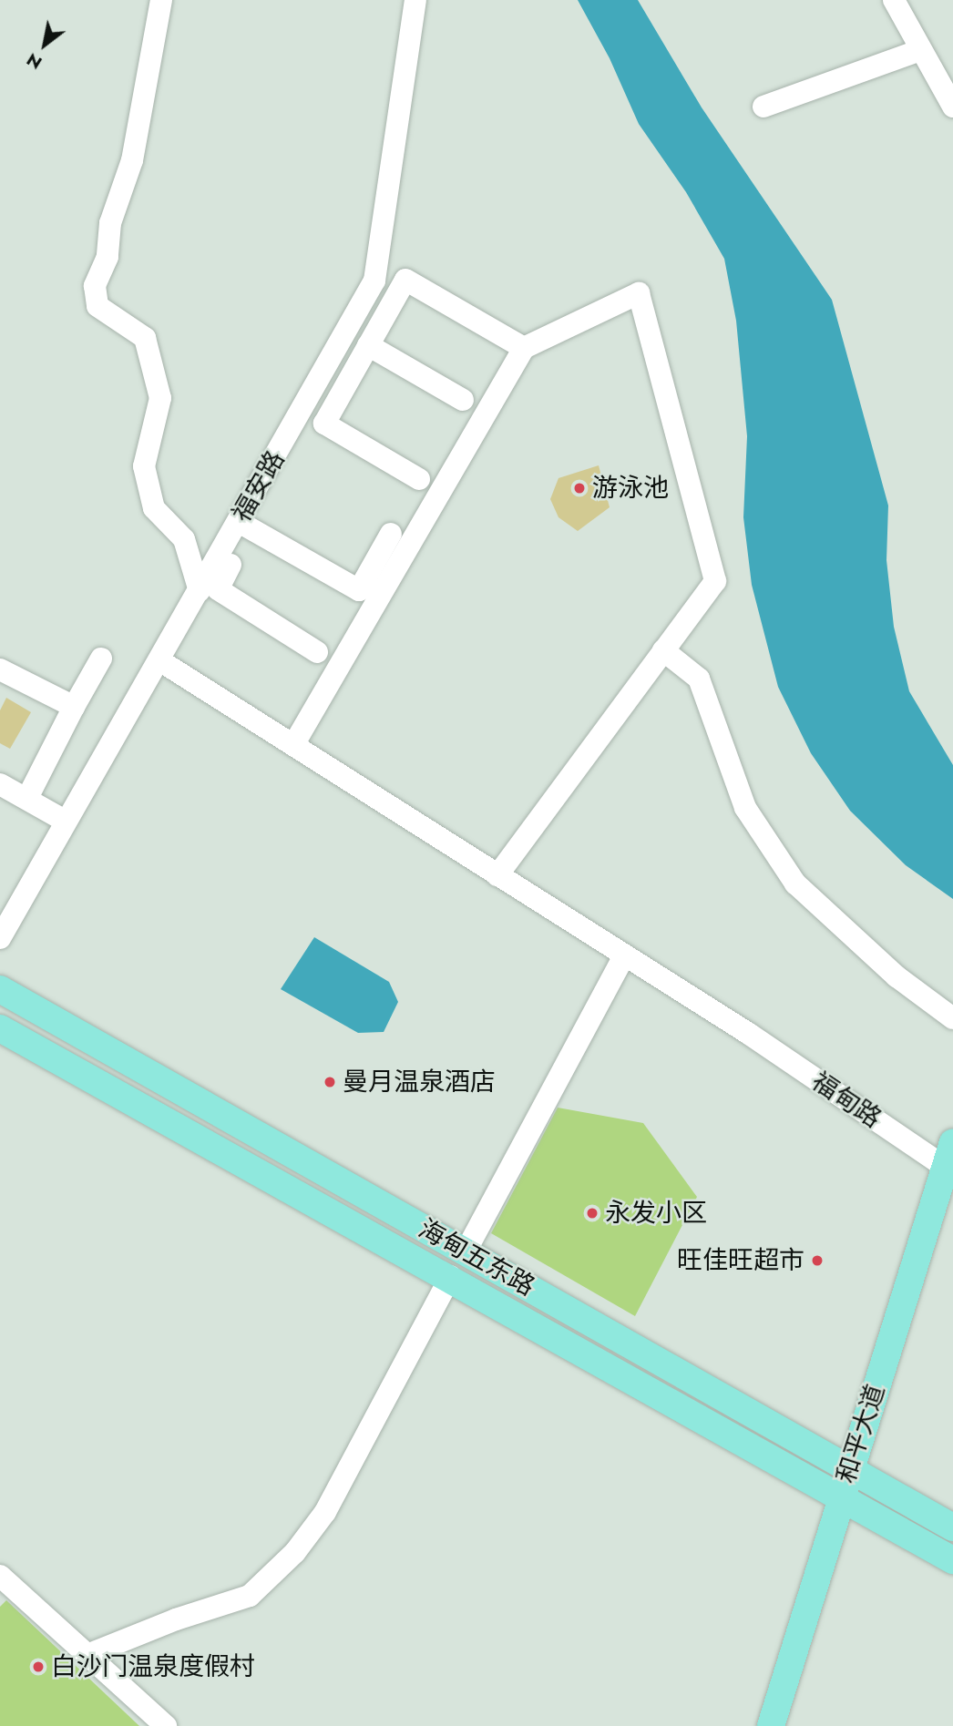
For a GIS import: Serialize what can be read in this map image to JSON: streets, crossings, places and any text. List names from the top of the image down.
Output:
{
  "streets": {
    "main road": ["海甸五东路", "和平大道"],
    "street": ["福安路", "福甸路"]
  },
  "crossings": [
    ["福安路", "福甸路"],
    ["福甸路", "和平大道"],
    ["海甸五东路", "和平大道"]
  ],
  "places": [
    "游泳池",
    "曼月温泉酒店",
    "永发小区",
    "旺佳旺超市",
    "白沙门温泉度假村"
  ],
  "north": "bottom left"
}
